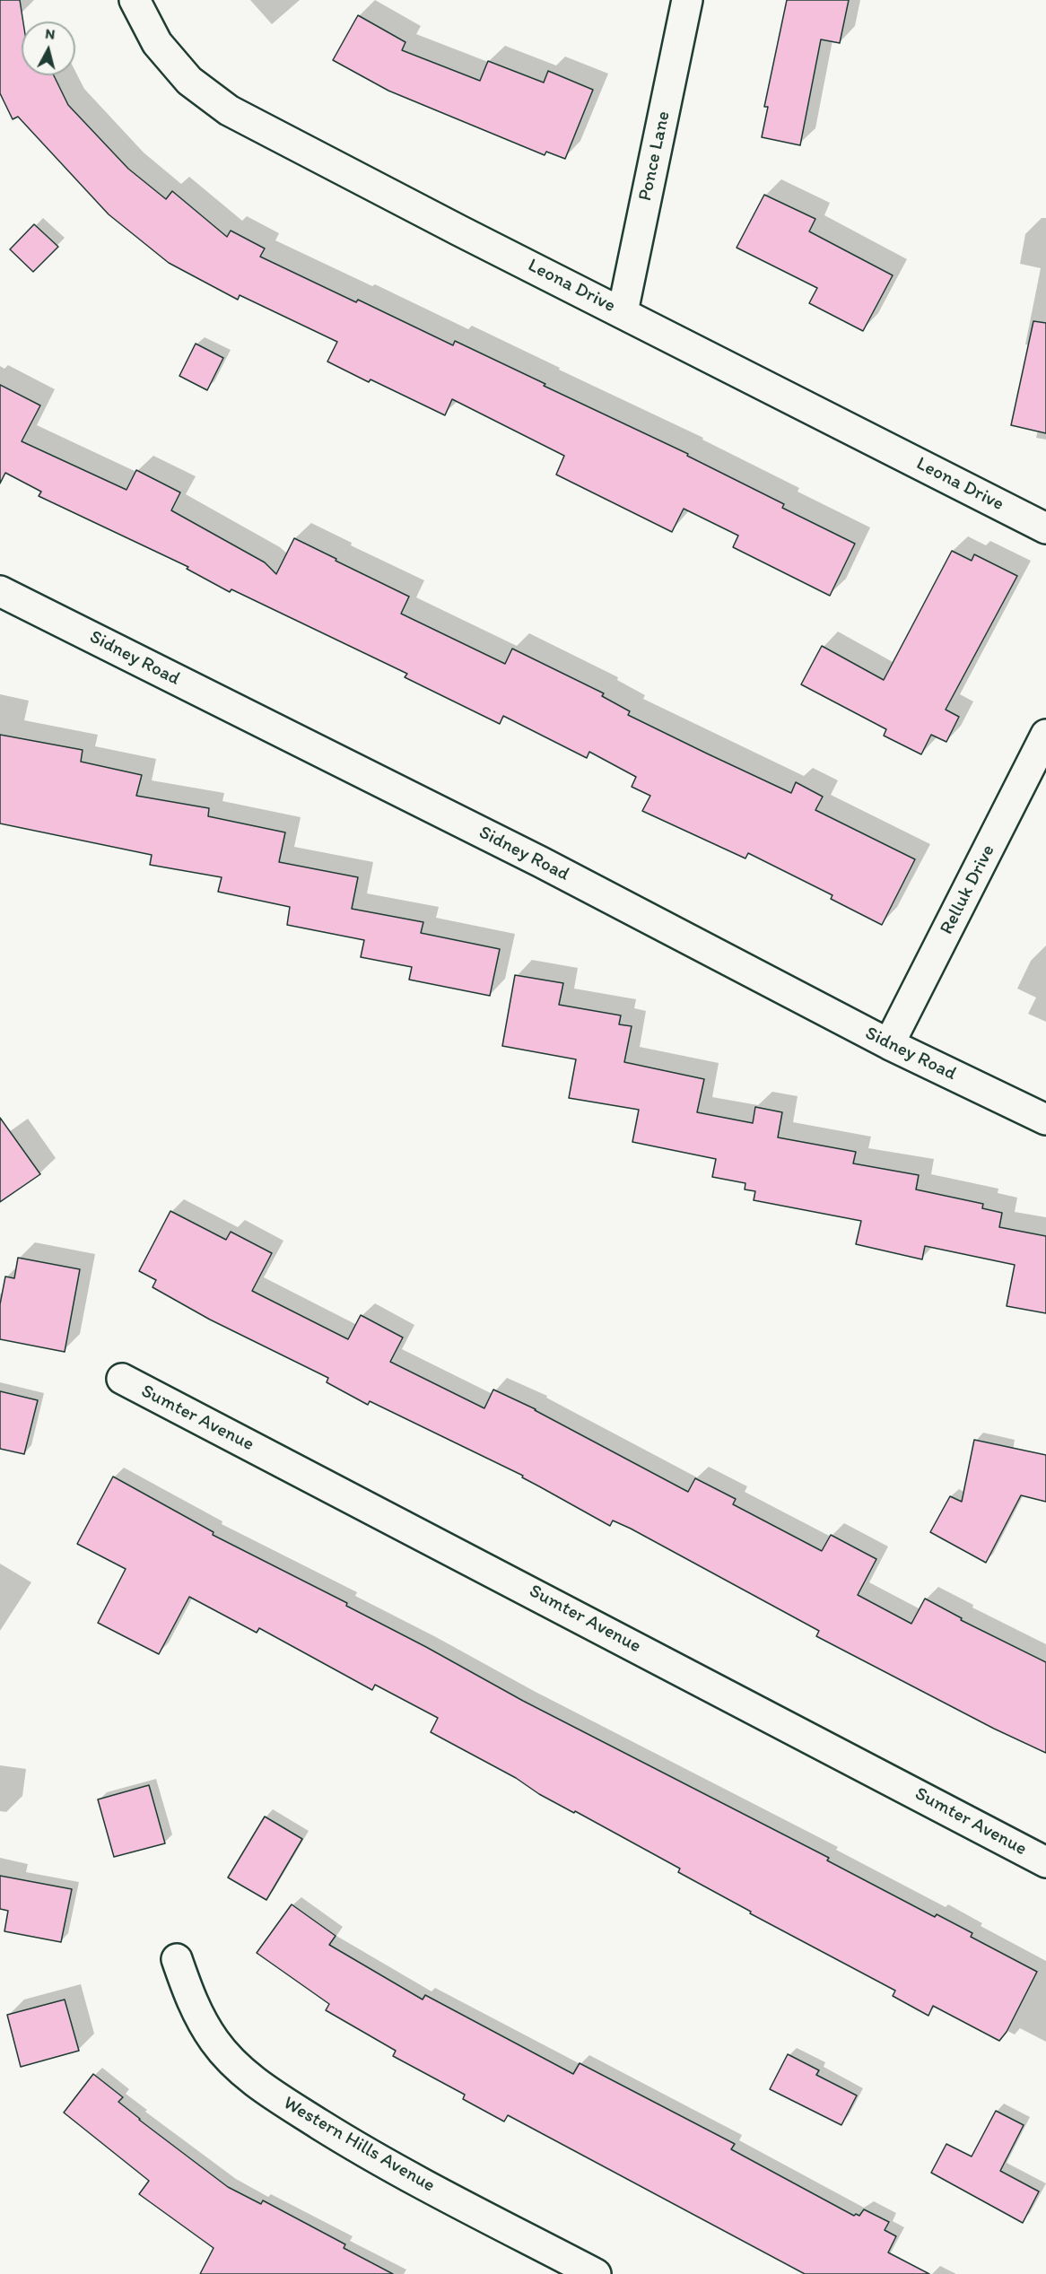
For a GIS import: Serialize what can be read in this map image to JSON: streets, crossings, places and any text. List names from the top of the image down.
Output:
{
  "streets": {
    "street": [
      "Ponce Lane",
      "Leona Drive",
      "Sidney Road",
      "Relluk Drive",
      "Sumter Avenue",
      "Western Hills Avenue"
    ]
  },
  "crossings": [
    ["Ponce Lane", "Leona Drive"],
    ["Sidney Road", "Relluk Drive"]
  ],
  "north": "top"
}
